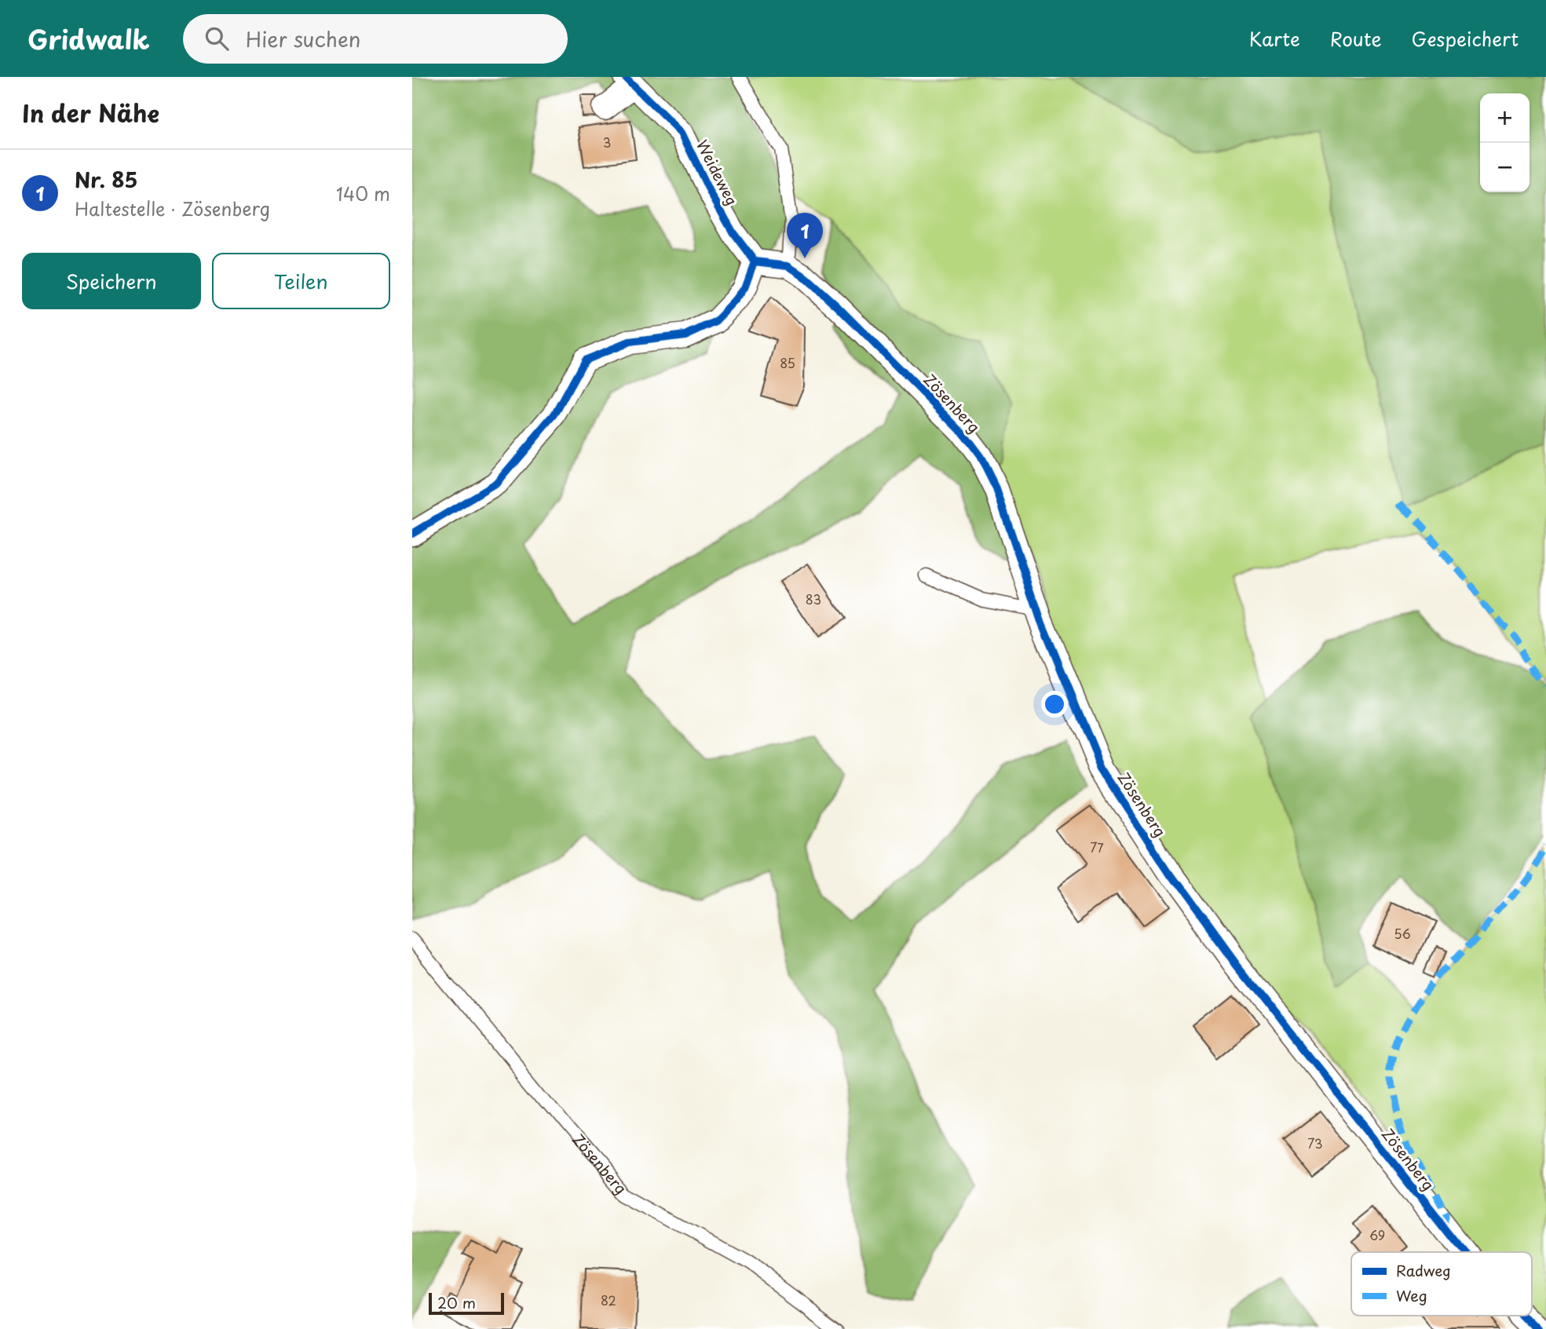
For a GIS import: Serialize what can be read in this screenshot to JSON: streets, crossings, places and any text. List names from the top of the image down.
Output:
{
  "streets": {
    "street": ["Weideweg", "Zösenberg"]
  },
  "house_numbers": [
    "3",
    "85",
    "83",
    "77",
    "56",
    "73",
    "69",
    "82"
  ],
  "legend": ["Radweg", "Weg"],
  "scale_bar": "20 m",
  "page": {
    "header": "Gridwalk",
    "search": "Hier suchen",
    "nav": ["Karte", "Route", "Gespeichert"],
    "heading": "In der Nähe",
    "map_buttons": ["+", "−"],
    "list": [
      {
        "mark": "1",
        "name": "Nr. 85",
        "note": "Haltestelle · Zösenberg",
        "value": "140 m"
      }
    ],
    "pins": "1",
    "buttons": ["Speichern", "Teilen"],
    "scale": "20 m"
  }
}
